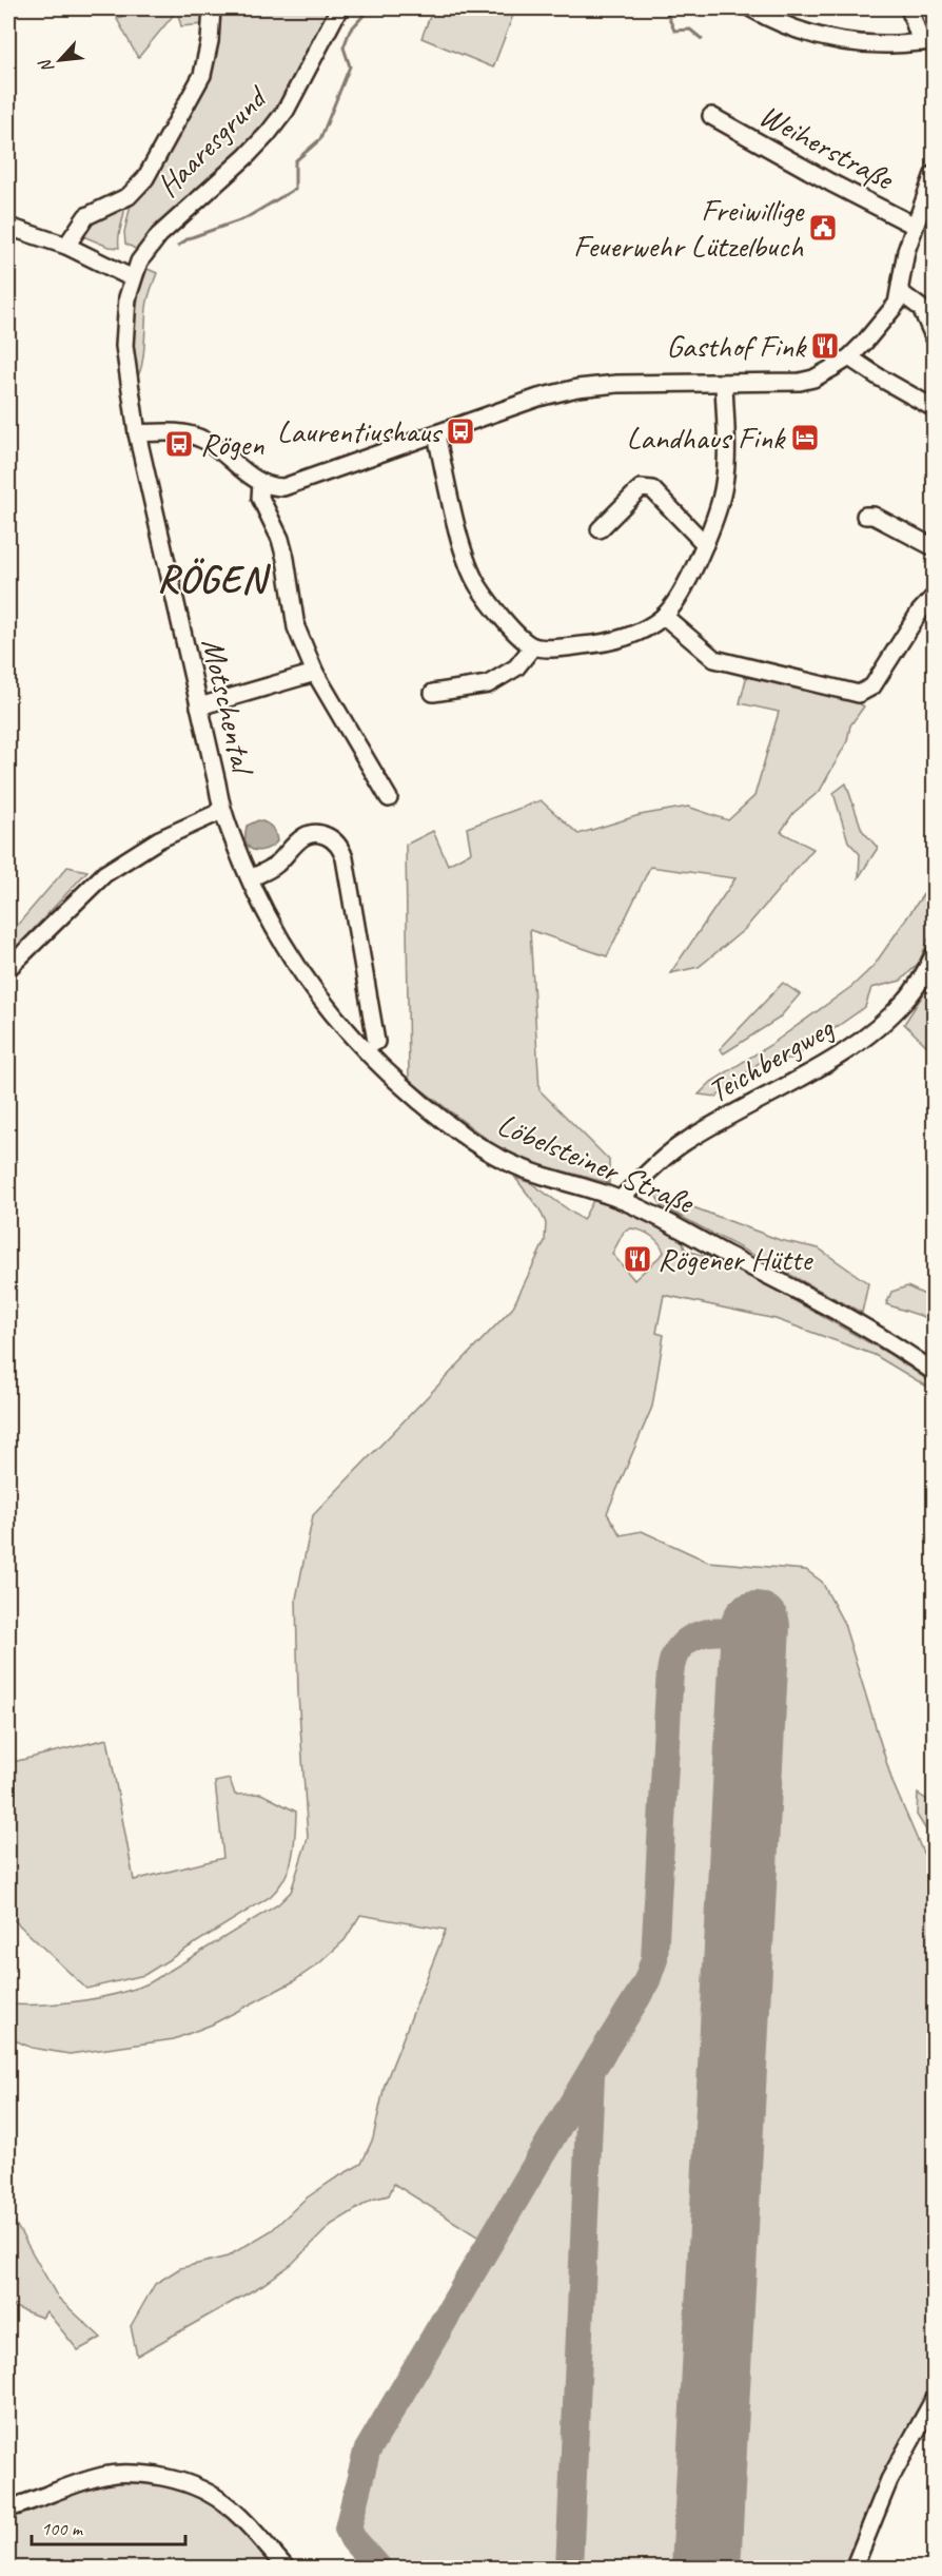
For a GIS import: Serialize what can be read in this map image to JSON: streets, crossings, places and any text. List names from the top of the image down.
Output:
{
  "streets": {
    "street": [
      "Haaresgrund",
      "Weiherstraße",
      "Motschental",
      "Teichbergweg",
      "Löbelsteiner Straße"
    ]
  },
  "crossings": [
    ["Haaresgrund", "Motschental"],
    ["Motschental", "Löbelsteiner Straße"],
    ["Teichbergweg", "Löbelsteiner Straße"]
  ],
  "districts": ["RÖGEN"],
  "places": {
    "public building": ["Freiwillige Feuerwehr Lützelbuch"],
    "restaurant": ["Gasthof Fink", "Rögener Hütte"],
    "bus stop": ["Laurentiushaus", "Rögen"],
    "hotel": ["Landhaus Fink"]
  },
  "scale_bar": "100 m",
  "north": "bottom left"
}
